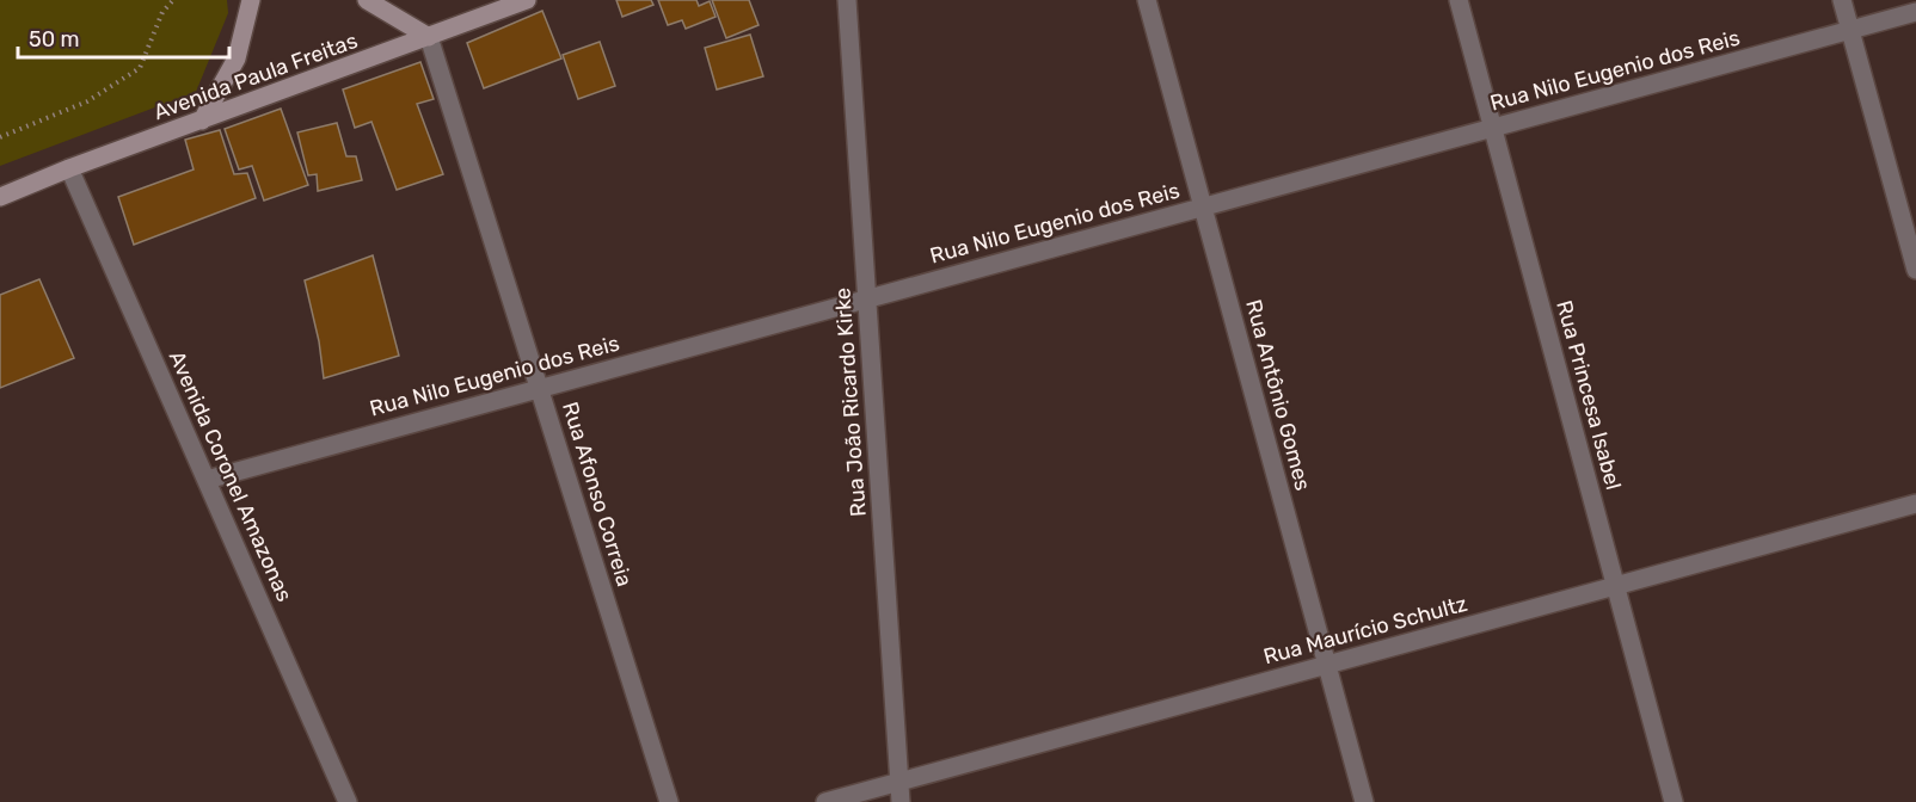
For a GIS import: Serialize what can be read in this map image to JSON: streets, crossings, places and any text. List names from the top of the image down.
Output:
{
  "streets": {
    "main road": ["Avenida Paula Freitas"],
    "street": [
      "Rua Nilo Eugenio dos Reis",
      "Rua Antônio Gomes",
      "Rua Princesa Isabel",
      "Rua João Ricardo Kirke",
      "Avenida Coronel Amazonas",
      "Rua Afonso Correia",
      "Rua Maurício Schultz"
    ]
  },
  "crossings": [
    ["Rua Nilo Eugenio dos Reis", "Rua Antônio Gomes"],
    ["Rua Nilo Eugenio dos Reis", "Rua Princesa Isabel"],
    ["Rua Nilo Eugenio dos Reis", "Rua João Ricardo Kirke"],
    ["Rua Nilo Eugenio dos Reis", "Avenida Coronel Amazonas"],
    ["Rua Nilo Eugenio dos Reis", "Rua Afonso Correia"],
    ["Avenida Paula Freitas", "Avenida Coronel Amazonas"],
    ["Avenida Paula Freitas", "Rua Afonso Correia"],
    ["Rua Antônio Gomes", "Rua Maurício Schultz"],
    ["Rua Princesa Isabel", "Rua Maurício Schultz"],
    ["Rua João Ricardo Kirke", "Rua Maurício Schultz"]
  ],
  "scale_bar": "50 m"
}
